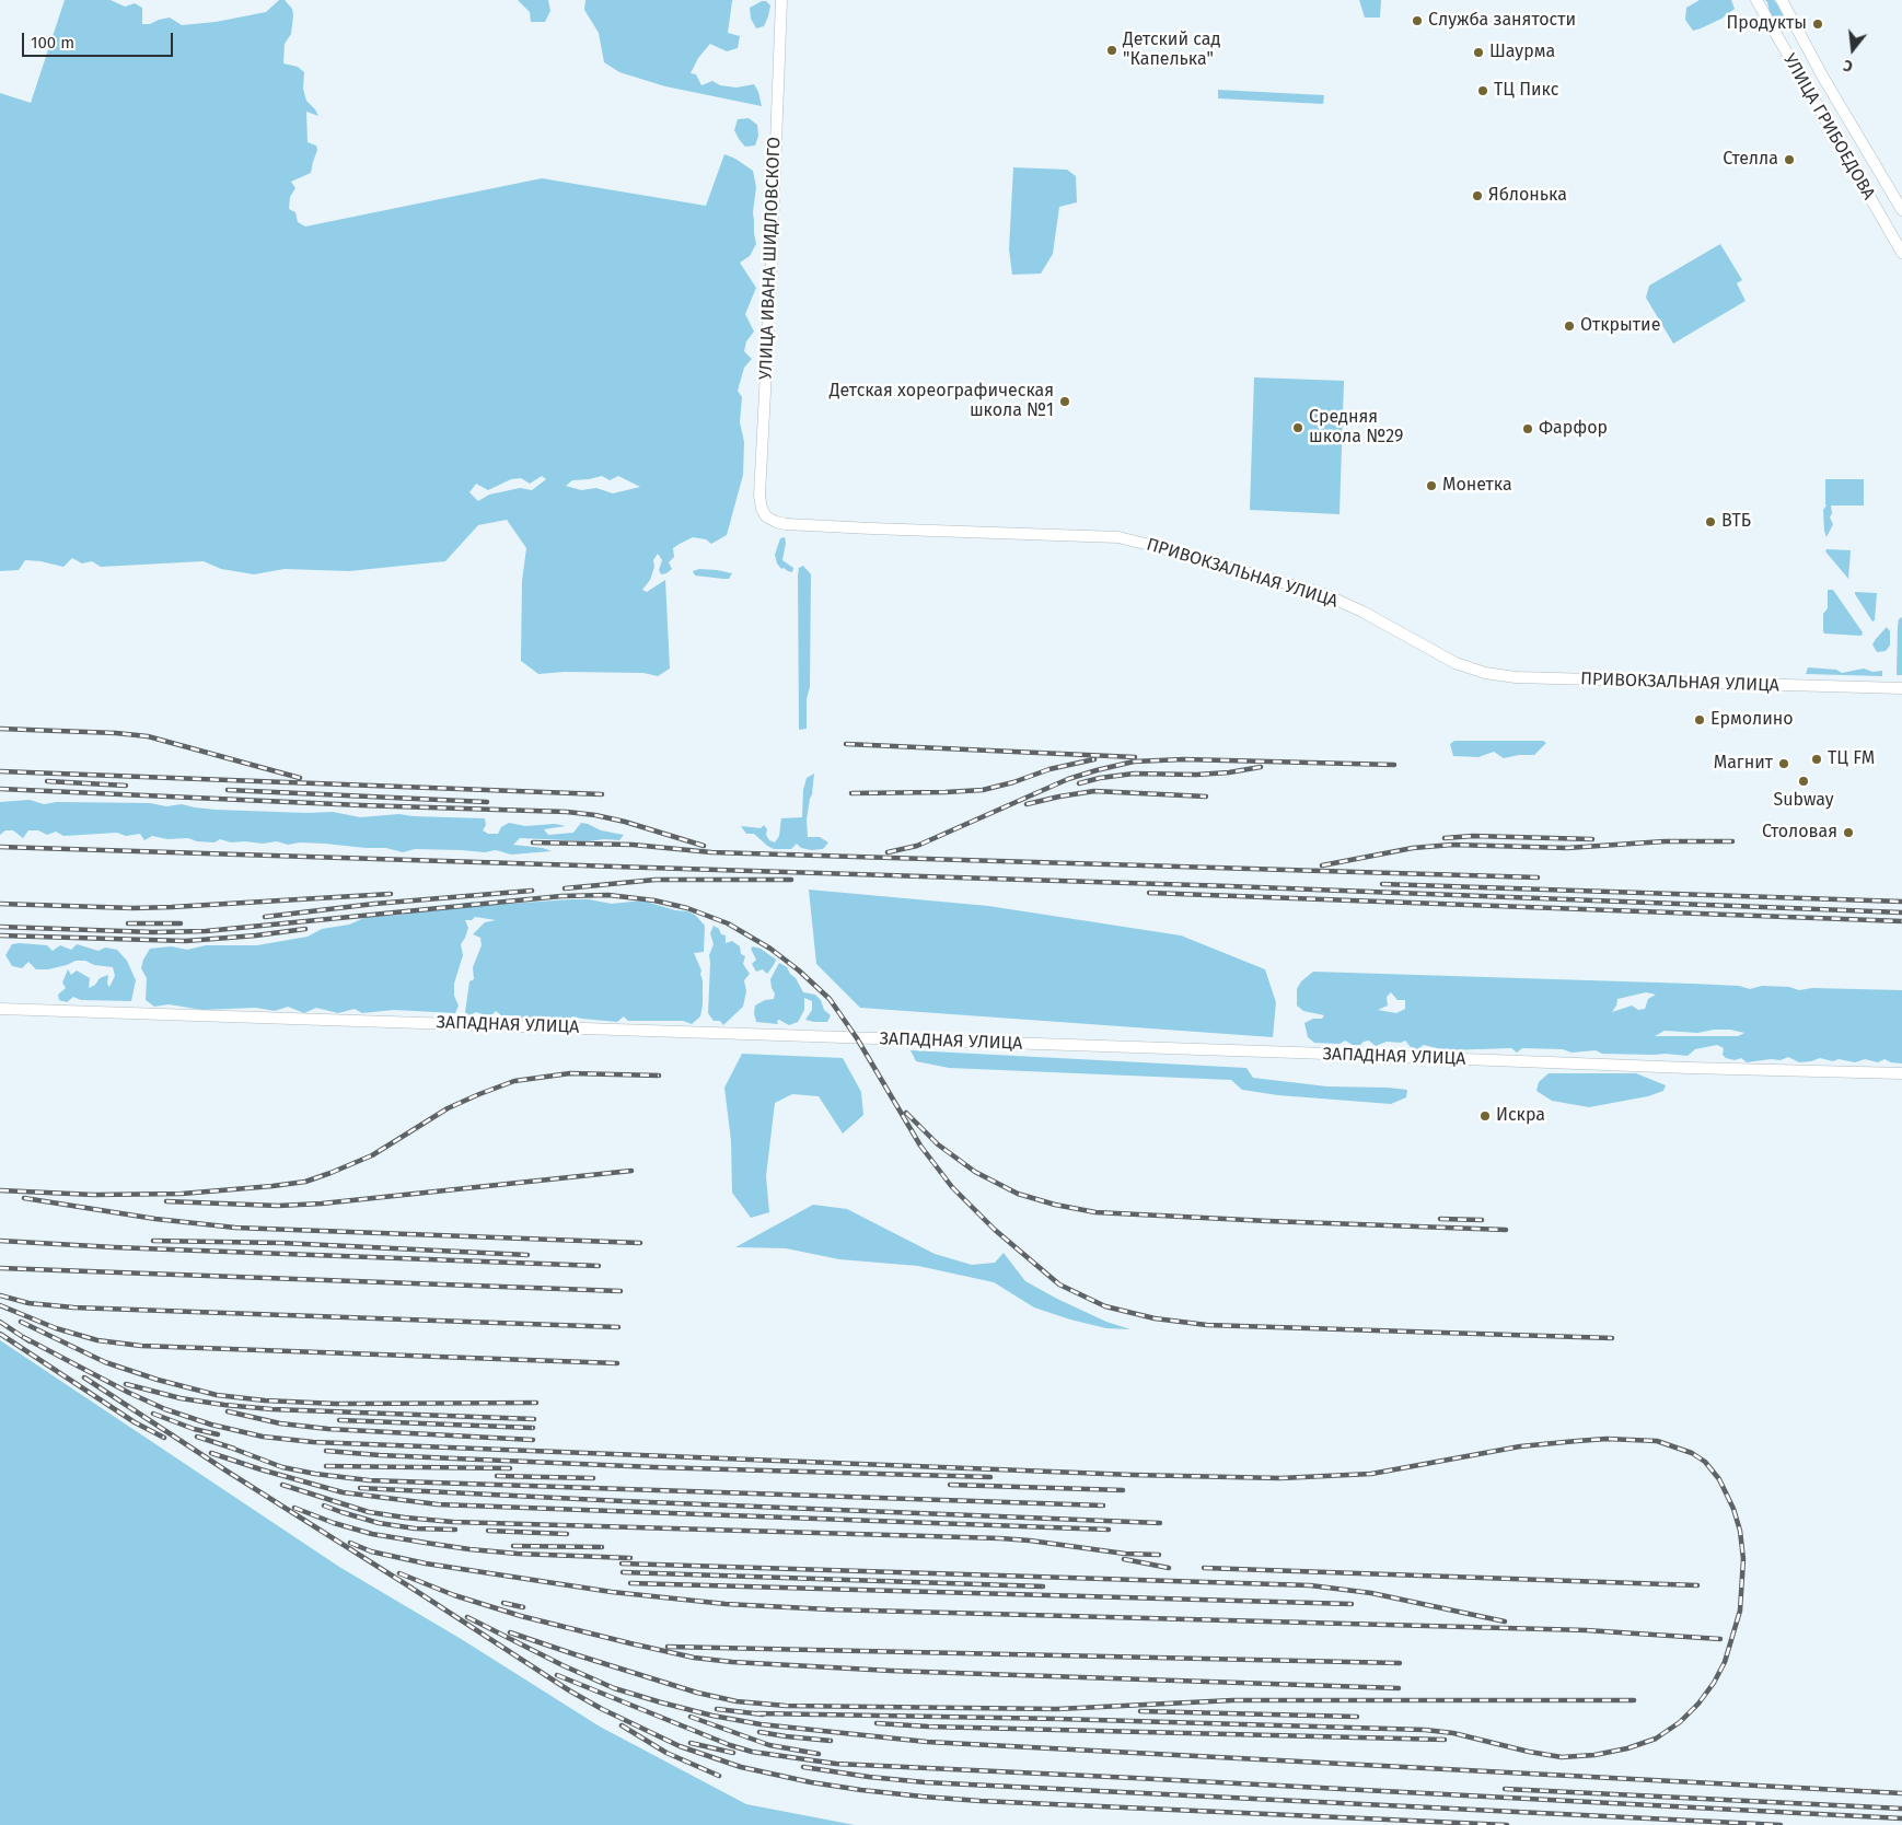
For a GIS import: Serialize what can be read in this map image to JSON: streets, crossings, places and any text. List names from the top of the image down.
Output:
{
  "streets": {
    "street": [
      "УЛИЦА ГРИБОЕДОВА",
      "УЛИЦА ИВАНА ШИДЛОВСКОГО",
      "ПРИВОКЗАЛЬНАЯ УЛИЦА",
      "ЗАПАДНАЯ УЛИЦА"
    ]
  },
  "crossings": [
    ["УЛИЦА ИВАНА ШИДЛОВСКОГО", "ПРИВОКЗАЛЬНАЯ УЛИЦА"]
  ],
  "places": [
    "Служба занятости",
    "Продукты",
    "Детский сад \"Капелька\"",
    "Шаурма",
    "ТЦ Пикс",
    "Стелла",
    "Яблонька",
    "Открытие",
    "Детская хореографическая школа №1",
    "Средняя школа №29",
    "Фарфор",
    "Монетка",
    "ВТБ",
    "Ермолино",
    "ТЦ FM",
    "Магнит",
    "Subway",
    "Столовая",
    "Искра"
  ],
  "scale_bar": "100 m",
  "north": "bottom"
}
